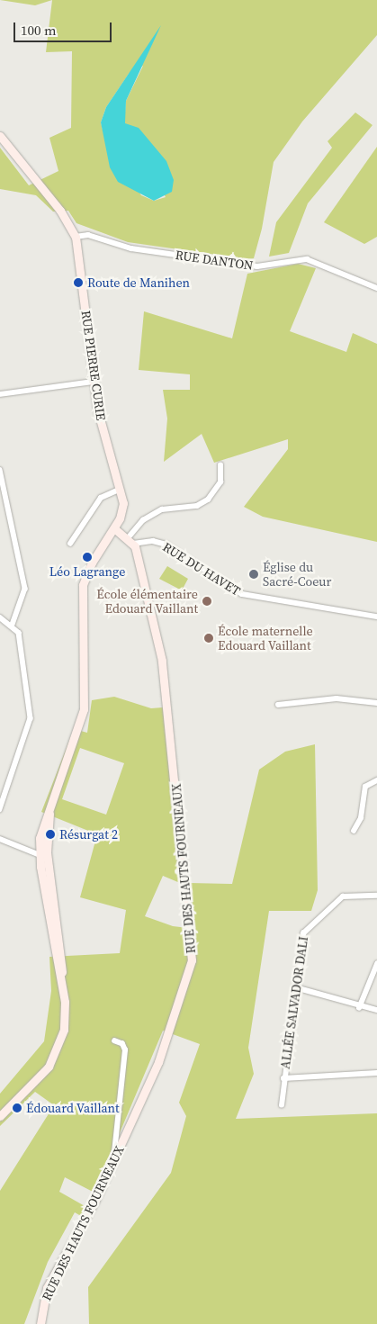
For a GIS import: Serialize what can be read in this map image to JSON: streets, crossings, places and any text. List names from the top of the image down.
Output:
{
  "streets": {
    "street": [
      "RUE DANTON",
      "RUE PIERRE CURIE",
      "RUE DU HAVET",
      "RUE DES HAUTS FOURNEAUX",
      "ALLÉE SALVADOR DALI"
    ]
  },
  "crossings": [
    ["RUE DANTON", "RUE PIERRE CURIE"],
    ["RUE DU HAVET", "RUE DES HAUTS FOURNEAUX"]
  ],
  "places": [
    "Route de Manihen",
    "Léo Lagrange",
    "Église du Sacré-Coeur",
    "École élémentaire Edouard Vaillant",
    "École maternelle Edouard Vaillant",
    "Résurgat 2",
    "Édouard Vaillant"
  ],
  "scale_bar": "100 m"
}
